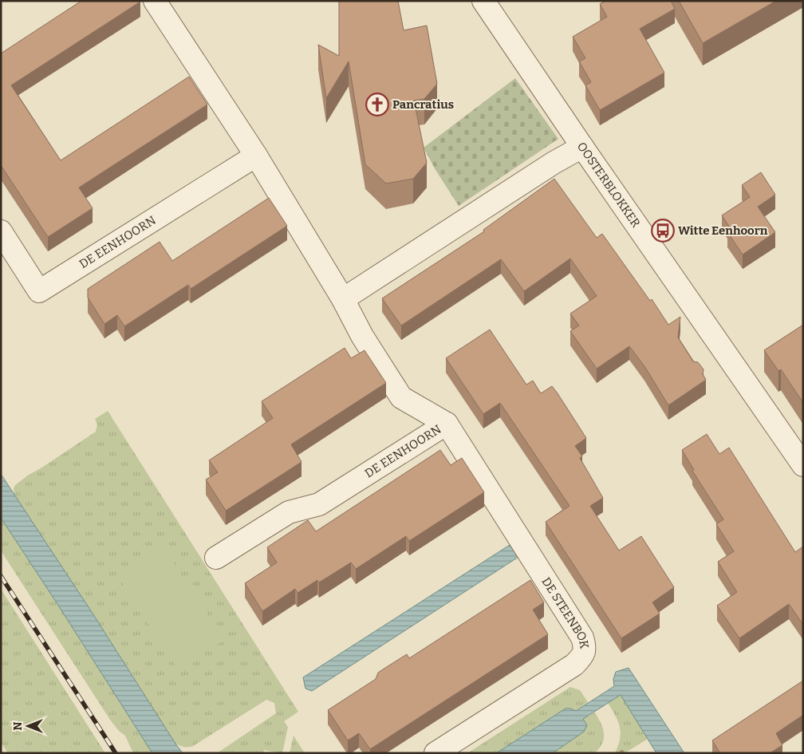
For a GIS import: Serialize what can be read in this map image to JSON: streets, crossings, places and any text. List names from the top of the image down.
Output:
{
  "streets": {
    "street": ["OOSTERBLOKKER", "DE EENHOORN", "DE STEENBOK"]
  },
  "crossings": [
    ["DE EENHOORN", "DE STEENBOK"]
  ],
  "places": {
    "church": ["Pancratius"],
    "bus stop": ["Witte Eenhoorn"]
  },
  "north": "left"
}
